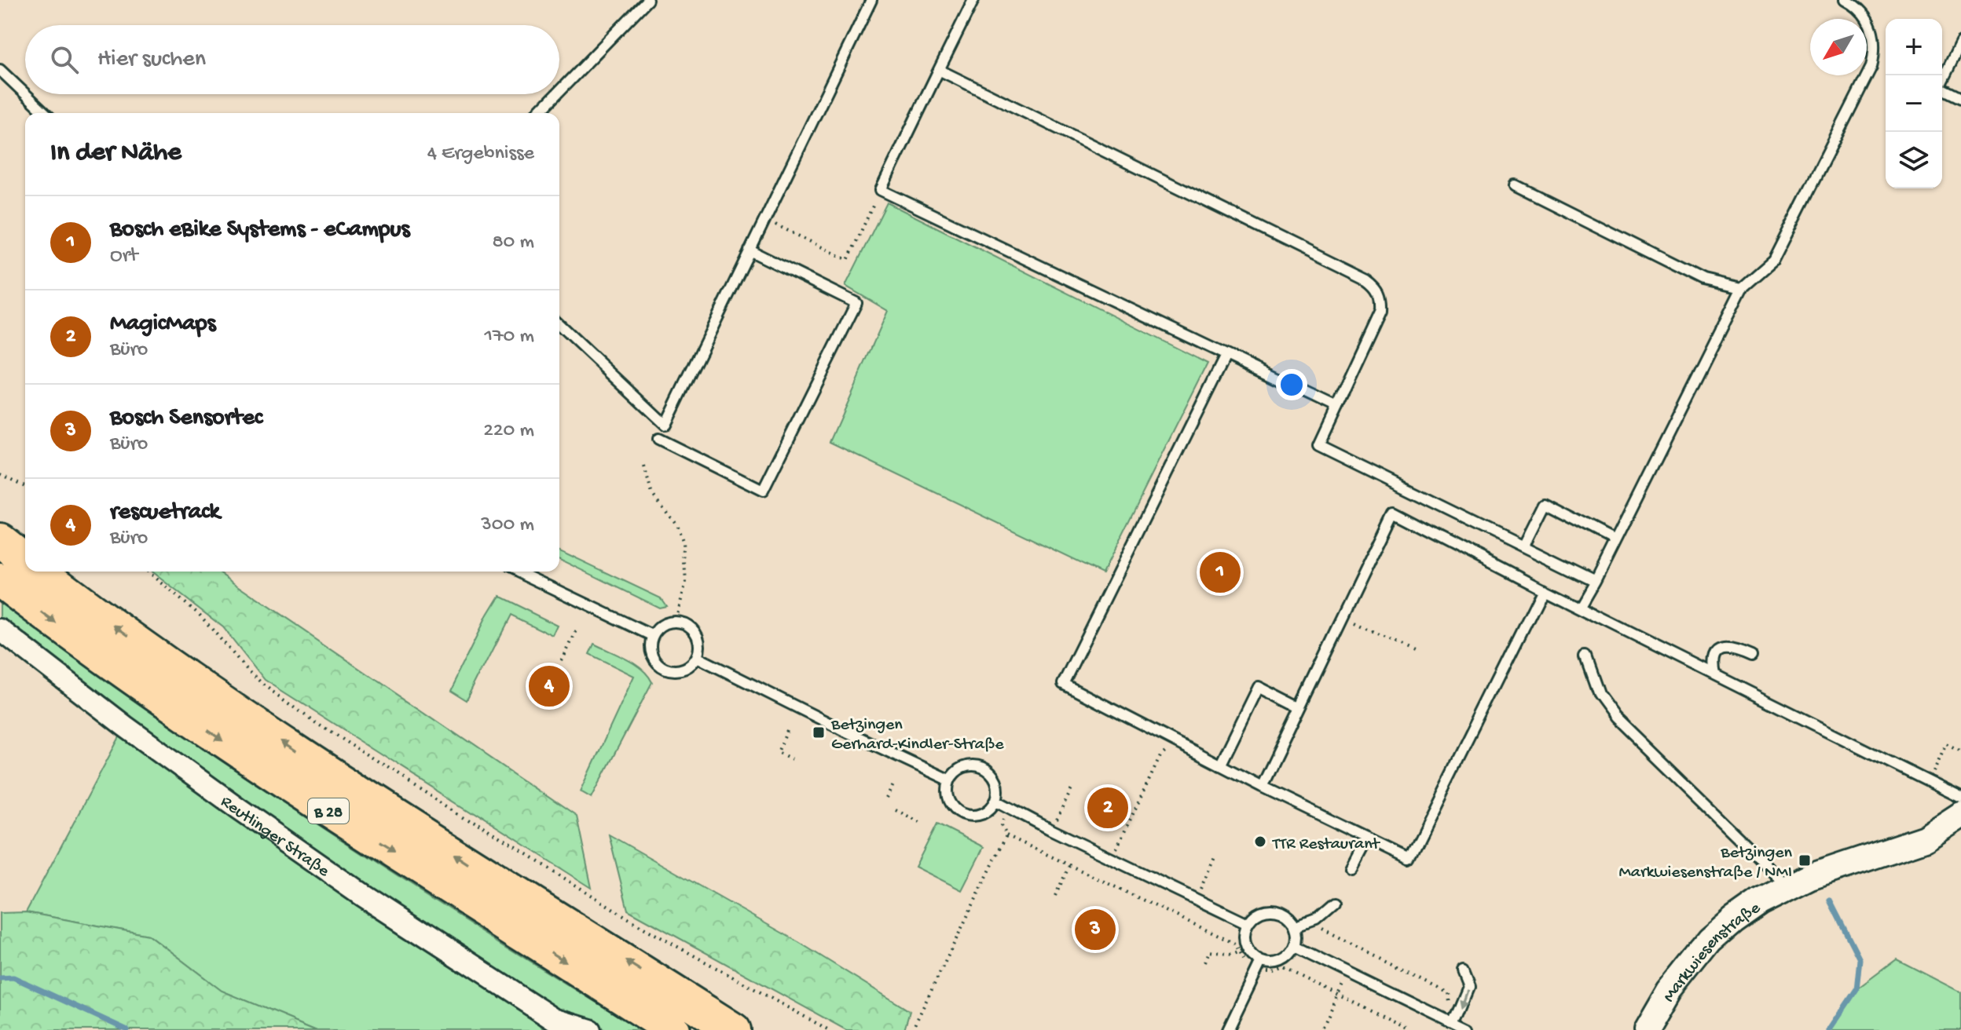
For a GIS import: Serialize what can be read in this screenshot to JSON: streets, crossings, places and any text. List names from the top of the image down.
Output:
{
  "streets": {
    "highway": ["B 28"],
    "street": ["Reutlinger Straße", "Markwiesenstraße"]
  },
  "places": {
    "transit": ["Betzingen Gerhard-Kindler-Straße", "Betzingen Markwiesenstraße / NMI"],
    "other": ["TTR Restaurant"]
  },
  "north": "bottom left",
  "page": {
    "map_buttons": ["+", "−"],
    "search": "Hier suchen",
    "heading": ["In der Nähe", "4 Ergebnisse"],
    "list": [
      {
        "mark": "1",
        "name": "Bosch eBike Systems - eCampus",
        "note": "Ort",
        "value": "80 m"
      },
      {
        "mark": "2",
        "name": "MagicMaps",
        "note": "Büro",
        "value": "170 m"
      },
      {
        "mark": "3",
        "name": "Bosch Sensortec",
        "note": "Büro",
        "value": "220 m"
      },
      {
        "mark": "4",
        "name": "rescuetrack",
        "note": "Büro",
        "value": "300 m"
      }
    ],
    "pins": [
      "1",
      "4",
      "2",
      "3"
    ]
  }
}
